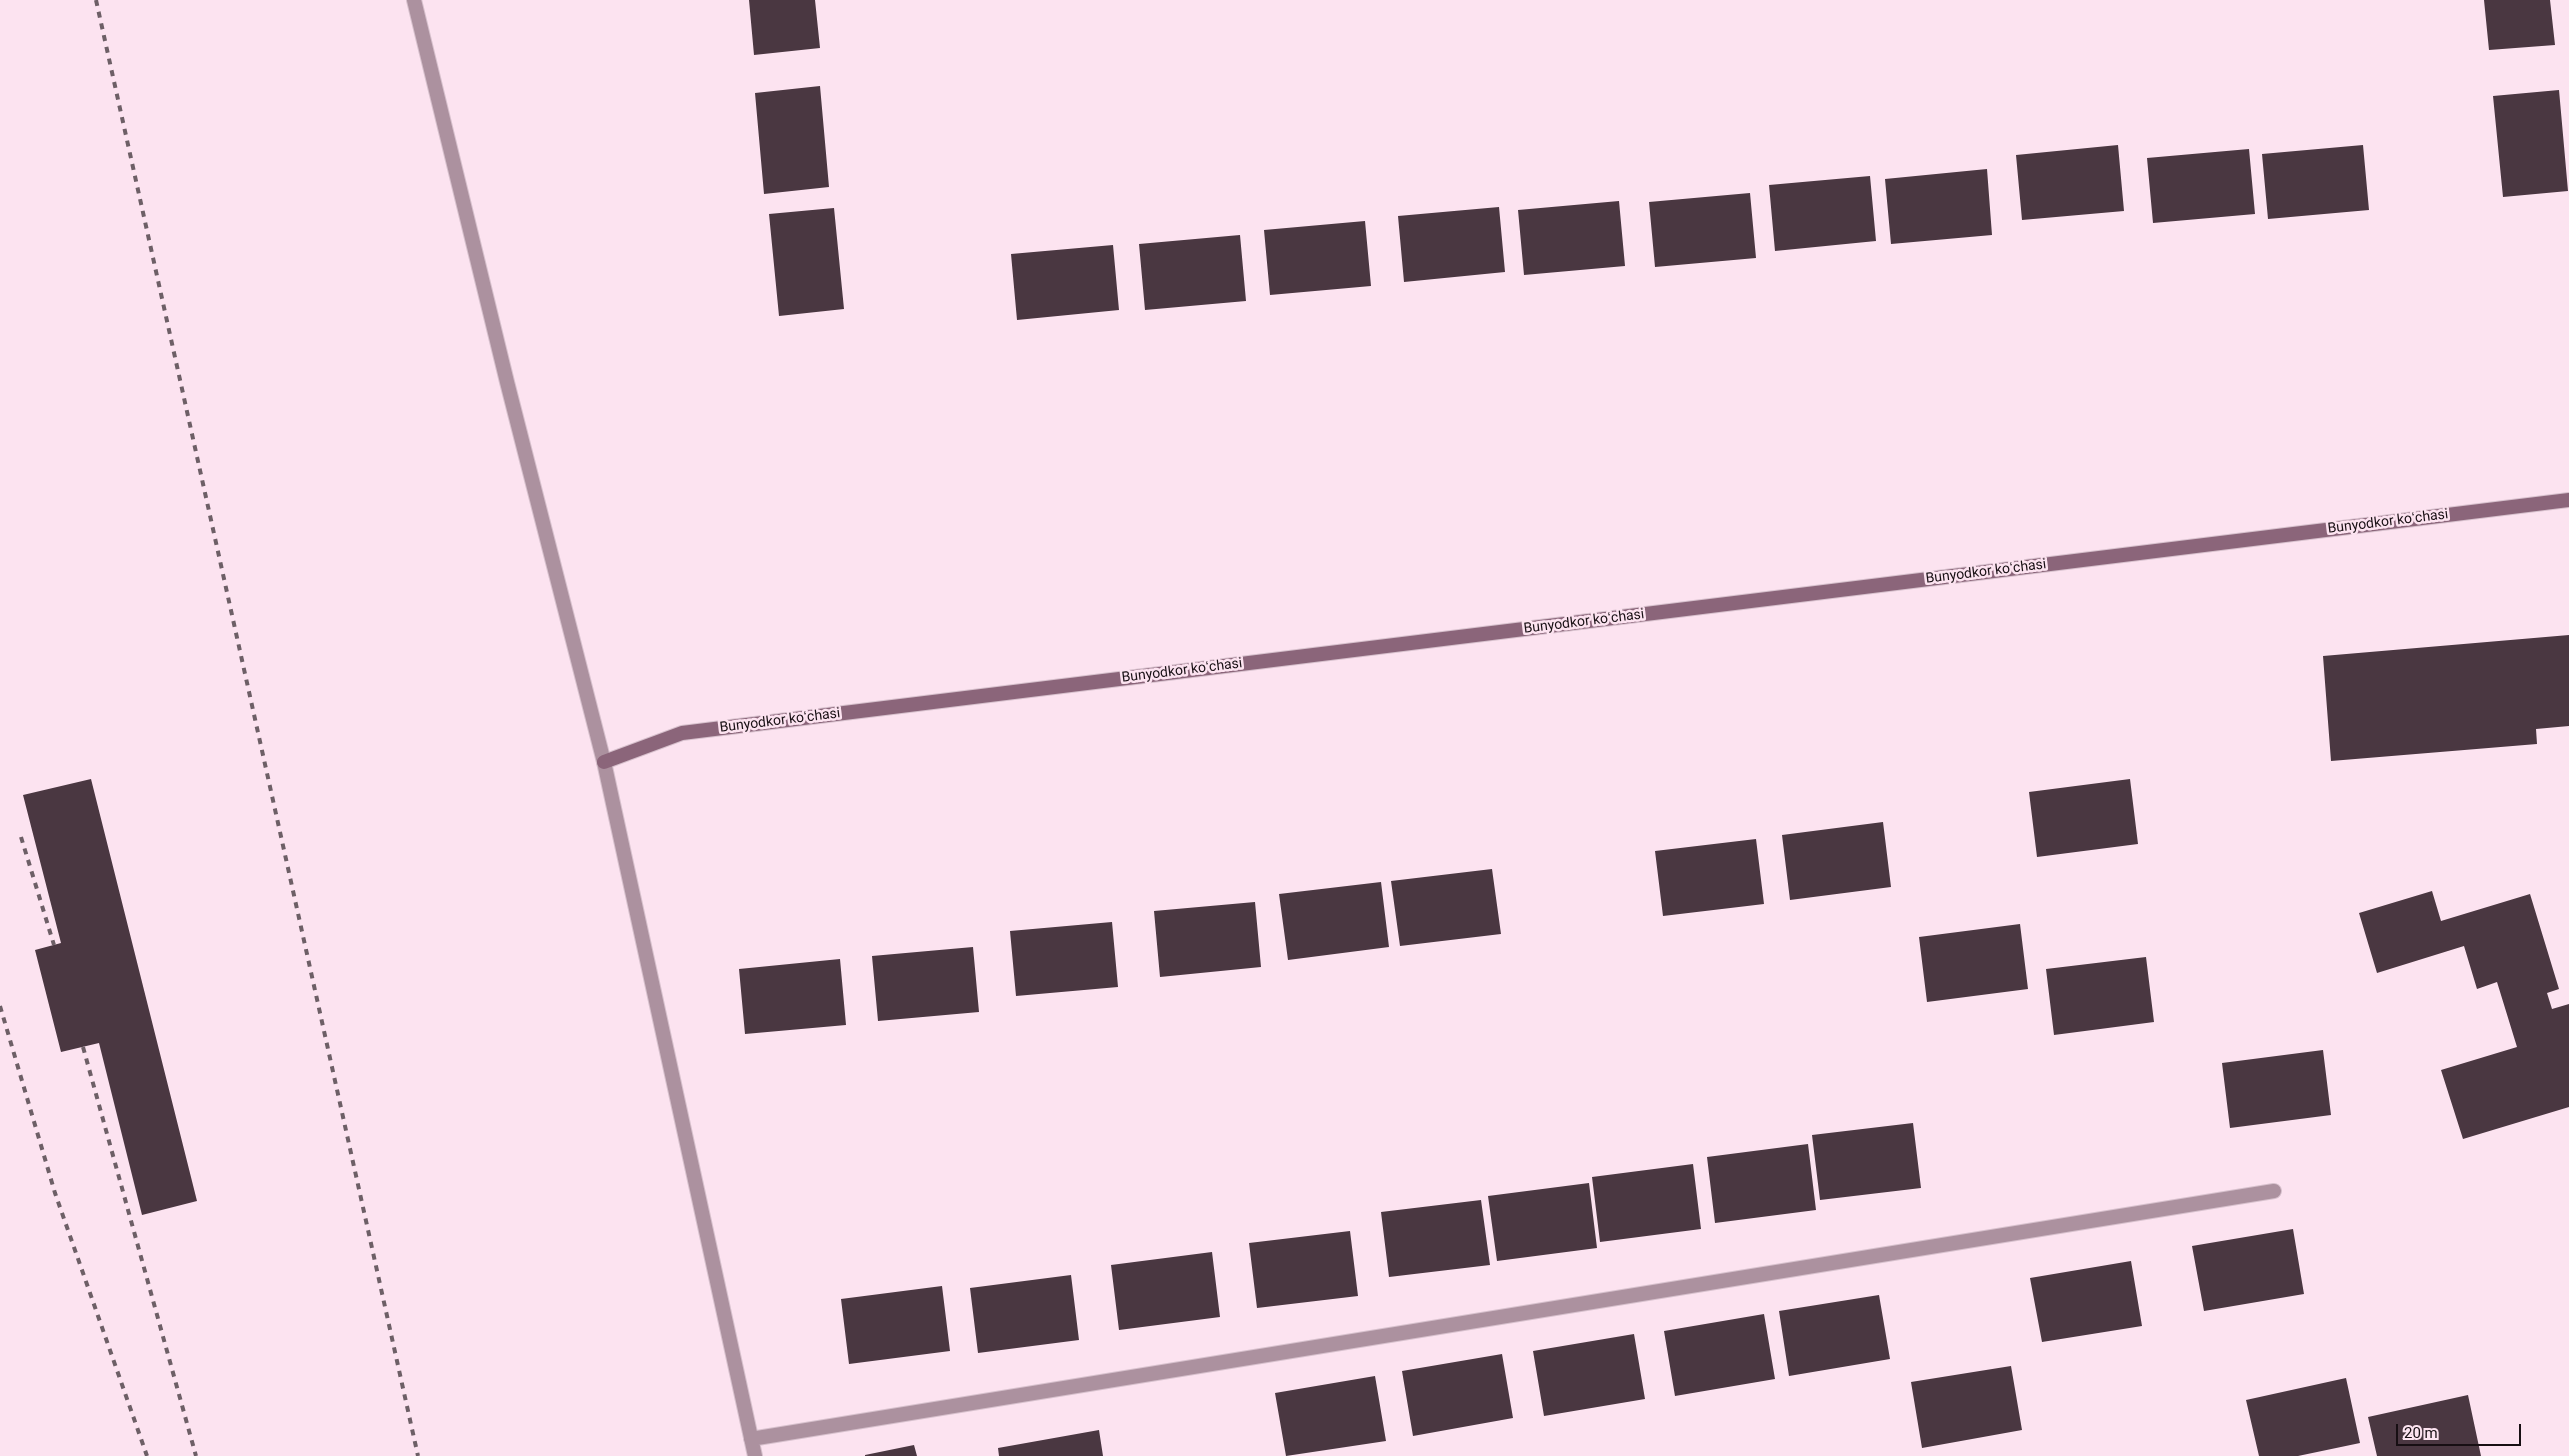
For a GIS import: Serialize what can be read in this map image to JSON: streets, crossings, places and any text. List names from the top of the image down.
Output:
{
  "streets": {
    "main road": ["Bunyodkor koʻchasi"]
  },
  "scale_bar": "20 m"
}
